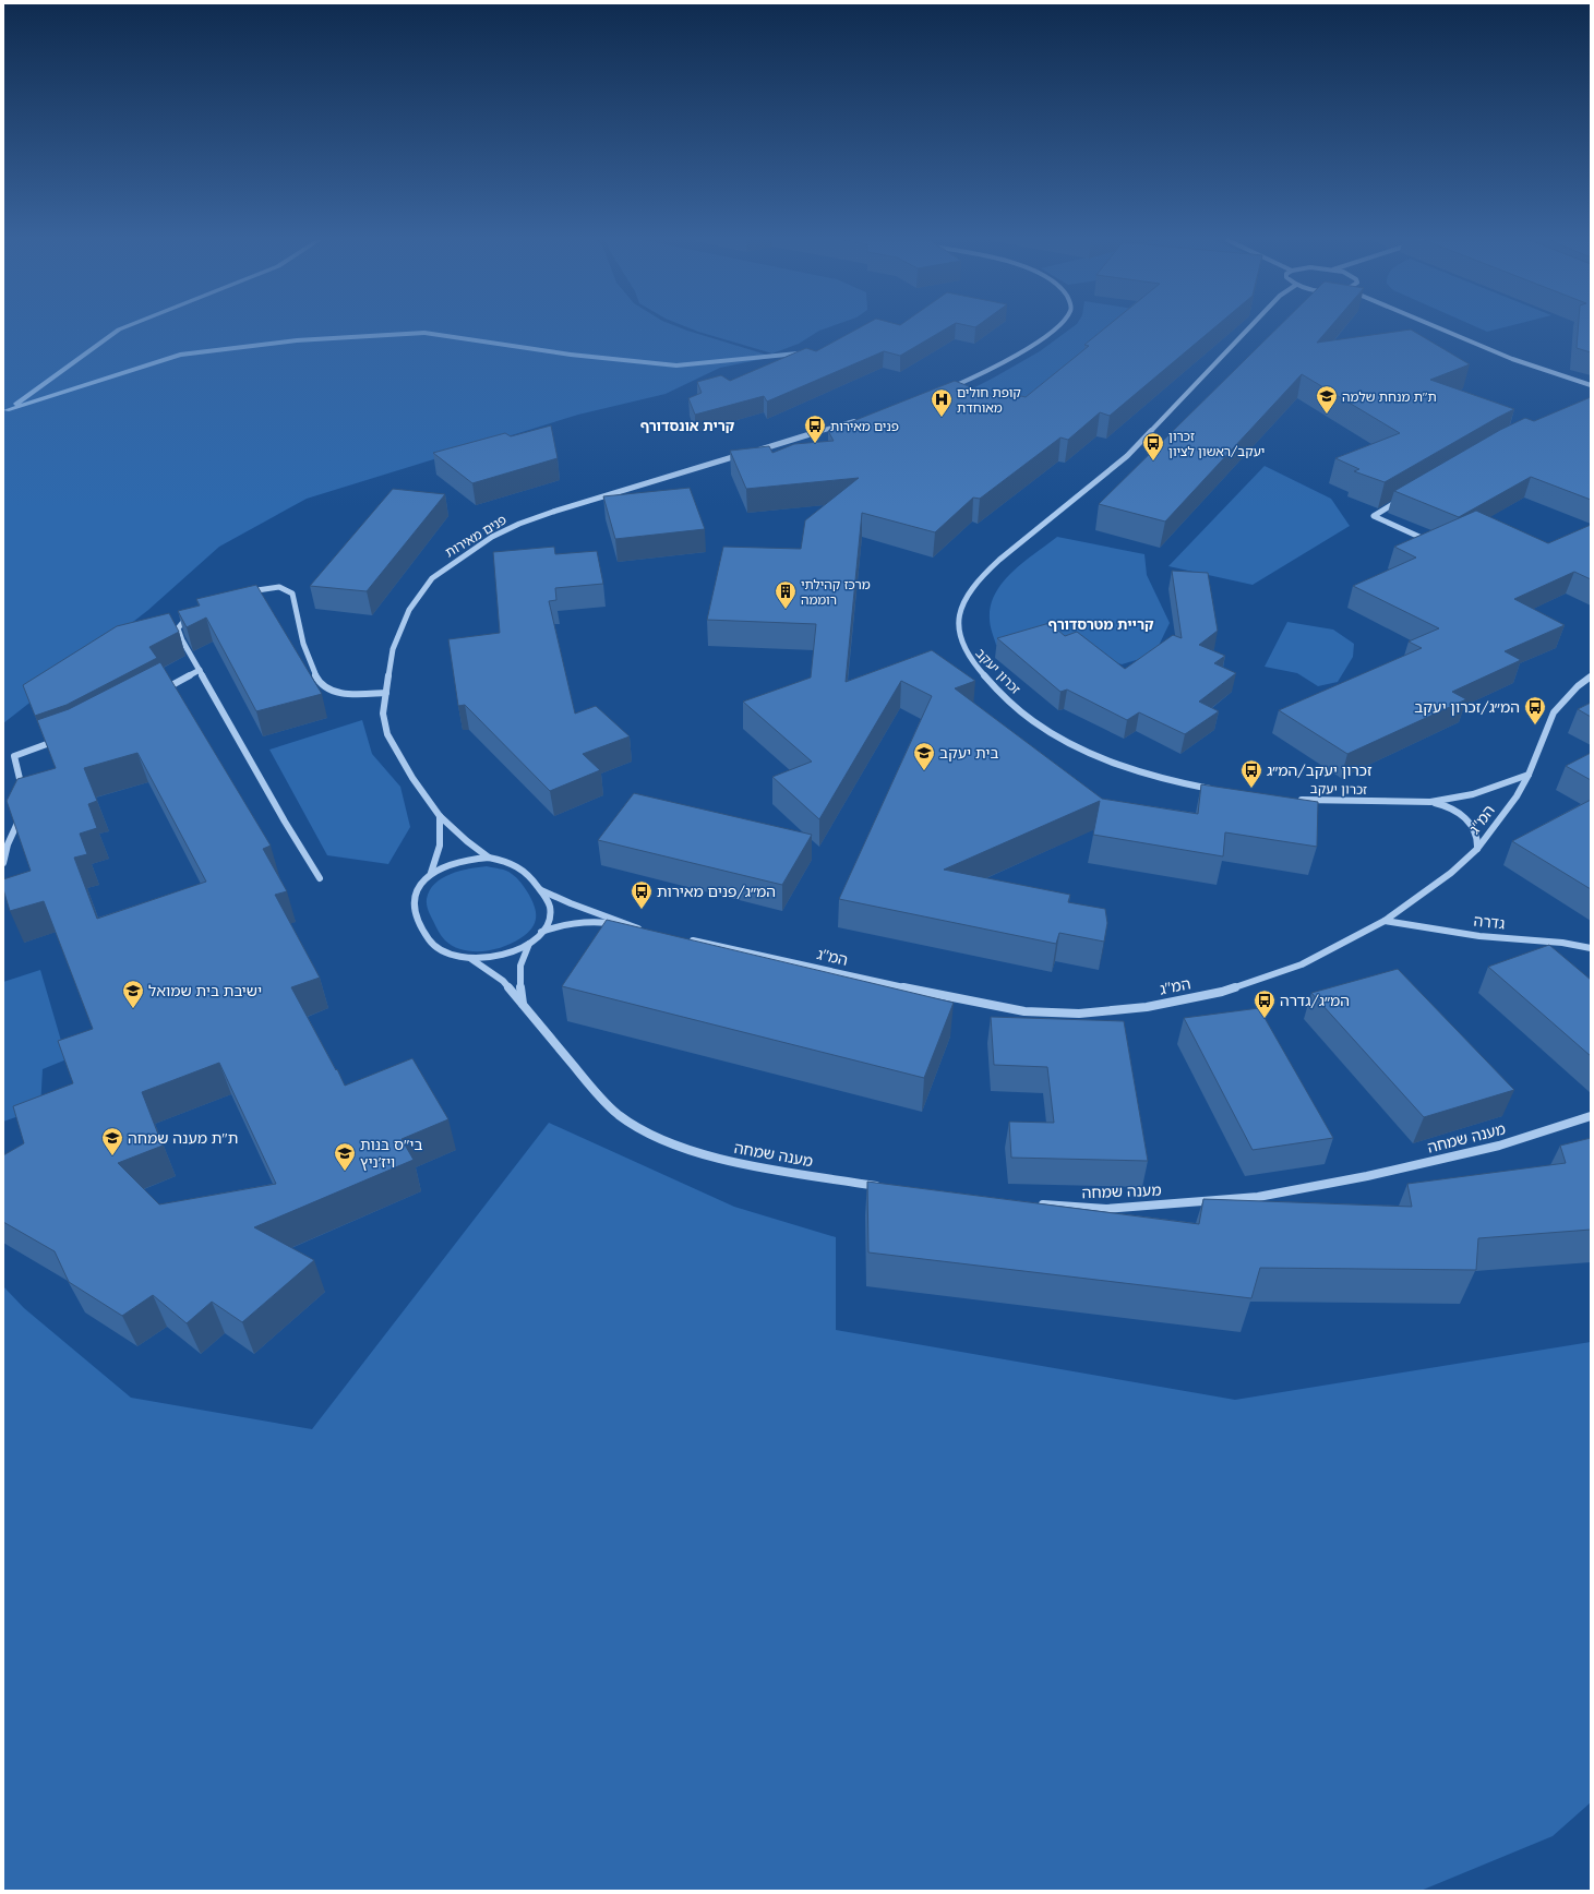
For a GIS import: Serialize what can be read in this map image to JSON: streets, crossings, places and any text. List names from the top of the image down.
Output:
{
  "streets": {
    "street": [
      "פנים מאירות",
      "זכרון יעקב",
      "המ\"ג",
      "גדרה",
      "מענה שמחה"
    ]
  },
  "crossings": [
    ["פנים מאירות", "מענה שמחה"],
    ["זכרון יעקב", "המ\"ג"],
    ["המ\"ג", "גדרה"]
  ],
  "districts": ["קרית אונסדורף", "קריית מטרסדורף"],
  "places": {
    "school or university": [
      "ת\"ת מנחת שלמה",
      "בית יעקב",
      "ישיבת בית שמואל",
      "ת\"ת מענה שמחה",
      "בי\"ס בנות ויז'ניץ"
    ],
    "hospital": ["קופת חולים מאוחדת"],
    "bus stop": [
      "פנים מאירות",
      "זכרון יעקב/ראשון לציון",
      "המ״ג/זכרון יעקב",
      "זכרון יעקב/המ״ג",
      "המ״ג/פנים מאירות",
      "המ״ג/גדרה"
    ],
    "building": ["מרכז קהילתי רוממה"]
  }
}
